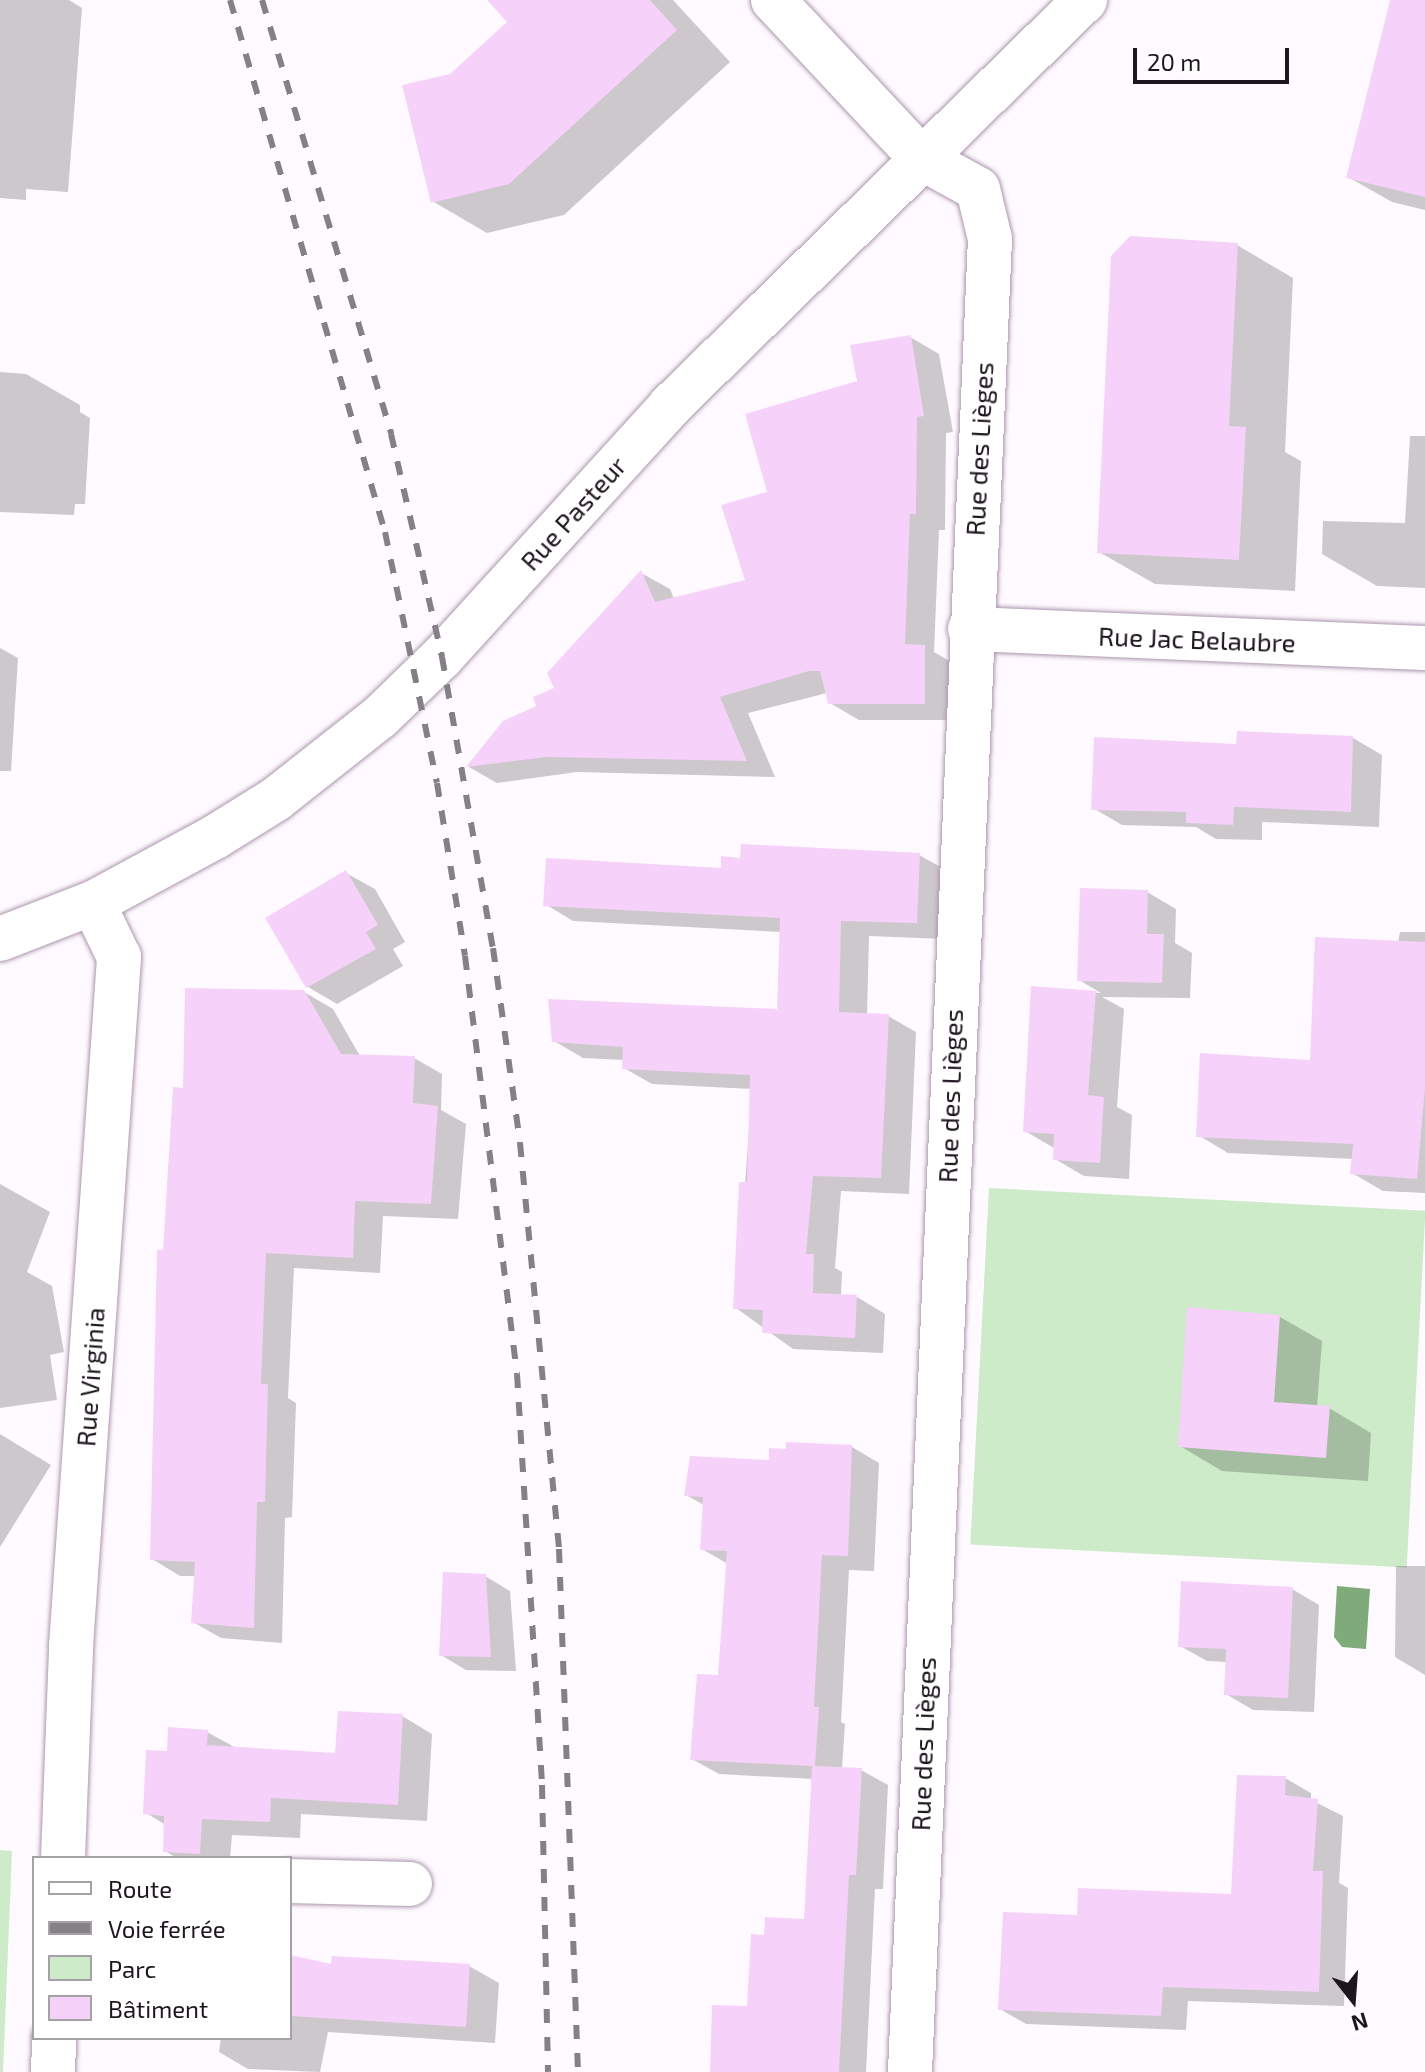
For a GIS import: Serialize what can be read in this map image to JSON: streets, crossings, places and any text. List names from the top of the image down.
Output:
{
  "streets": {
    "street": [
      "Rue des Lièges",
      "Rue Pasteur",
      "Rue Jac Belaubre",
      "Rue Virginia"
    ]
  },
  "crossings": [
    ["Rue des Lièges", "Rue Pasteur"],
    ["Rue des Lièges", "Rue Jac Belaubre"],
    ["Rue Pasteur", "Rue Virginia"]
  ],
  "legend": [
    "Route",
    "Voie ferrée",
    "Parc",
    "Bâtiment"
  ],
  "scale_bar": "20 m",
  "north": "bottom"
}
